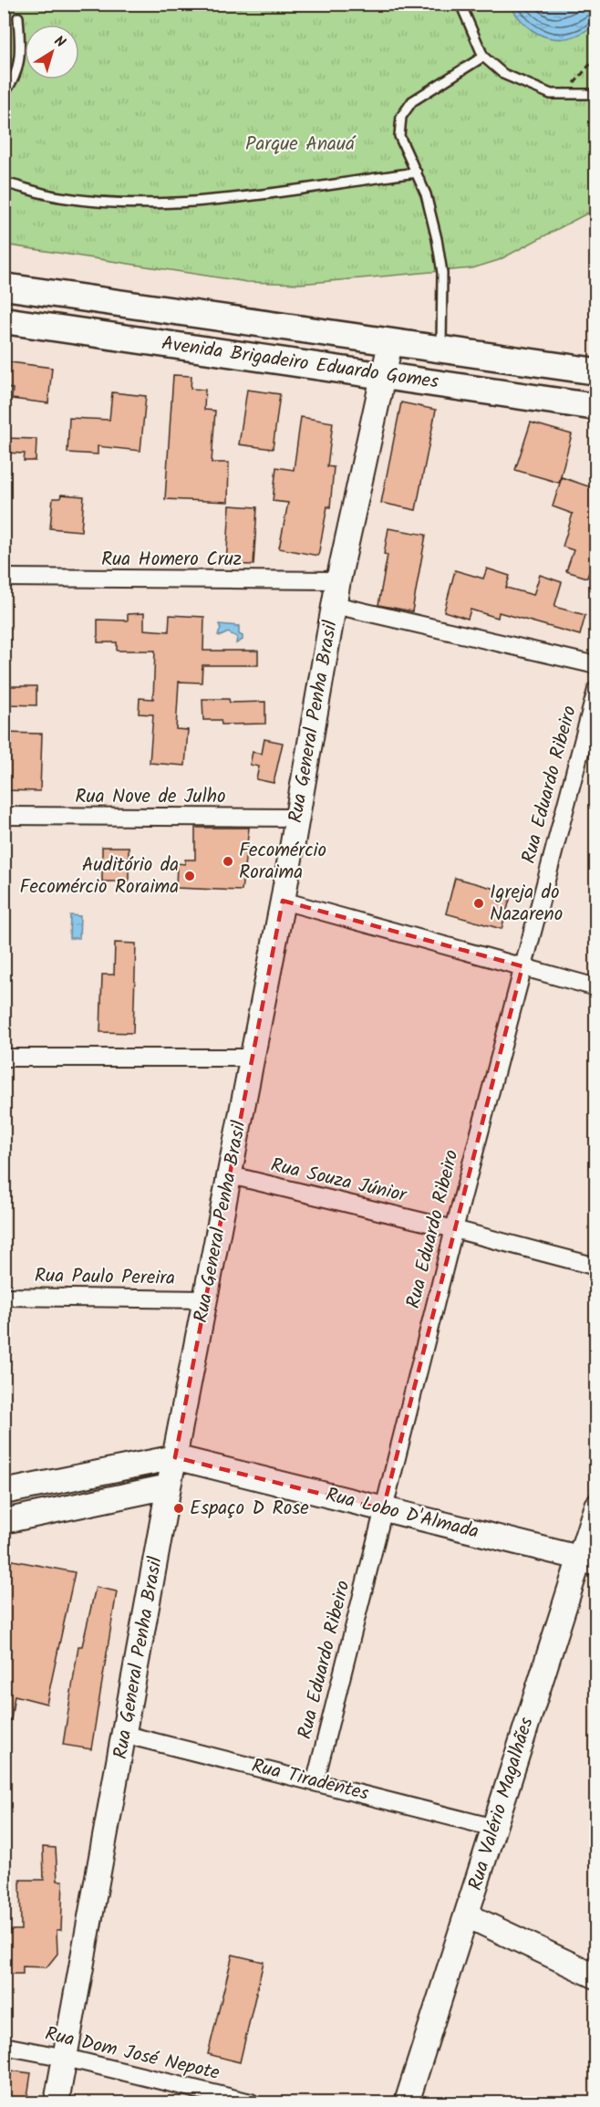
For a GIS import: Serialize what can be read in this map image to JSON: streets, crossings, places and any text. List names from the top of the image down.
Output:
{
  "streets": {
    "main road": ["Avenida Brigadeiro Eduardo Gomes"],
    "street": [
      "Rua Homero Cruz",
      "Rua General Penha Brasil",
      "Rua Eduardo Ribeiro",
      "Rua Nove de Julho",
      "Rua Souza Júnior",
      "Rua Paulo Pereira",
      "Rua Lobo D'Almada",
      "Rua Tiradentes",
      "Rua Valério Magalhães",
      "Rua Dom José Nepote"
    ]
  },
  "crossings": [
    ["Avenida Brigadeiro Eduardo Gomes", "Rua General Penha Brasil"],
    ["Rua Homero Cruz", "Rua General Penha Brasil"],
    ["Rua General Penha Brasil", "Rua Nove de Julho"],
    ["Rua General Penha Brasil", "Rua Souza Júnior"],
    ["Rua General Penha Brasil", "Rua Paulo Pereira"],
    ["Rua General Penha Brasil", "Rua Lobo D'Almada"],
    ["Rua General Penha Brasil", "Rua Tiradentes"],
    ["Rua General Penha Brasil", "Rua Dom José Nepote"],
    ["Rua Eduardo Ribeiro", "Rua Souza Júnior"],
    ["Rua Eduardo Ribeiro", "Rua Lobo D'Almada"],
    ["Rua Eduardo Ribeiro", "Rua Tiradentes"],
    ["Rua Lobo D'Almada", "Rua Valério Magalhães"],
    ["Rua Tiradentes", "Rua Valério Magalhães"]
  ],
  "parks": ["Parque Anauá"],
  "places": [
    "Fecomércio Roraima",
    "Auditório da Fecomércio Roraima",
    "Igreja do Nazareno",
    "Espaço D Rose"
  ],
  "north": "top right"
}
